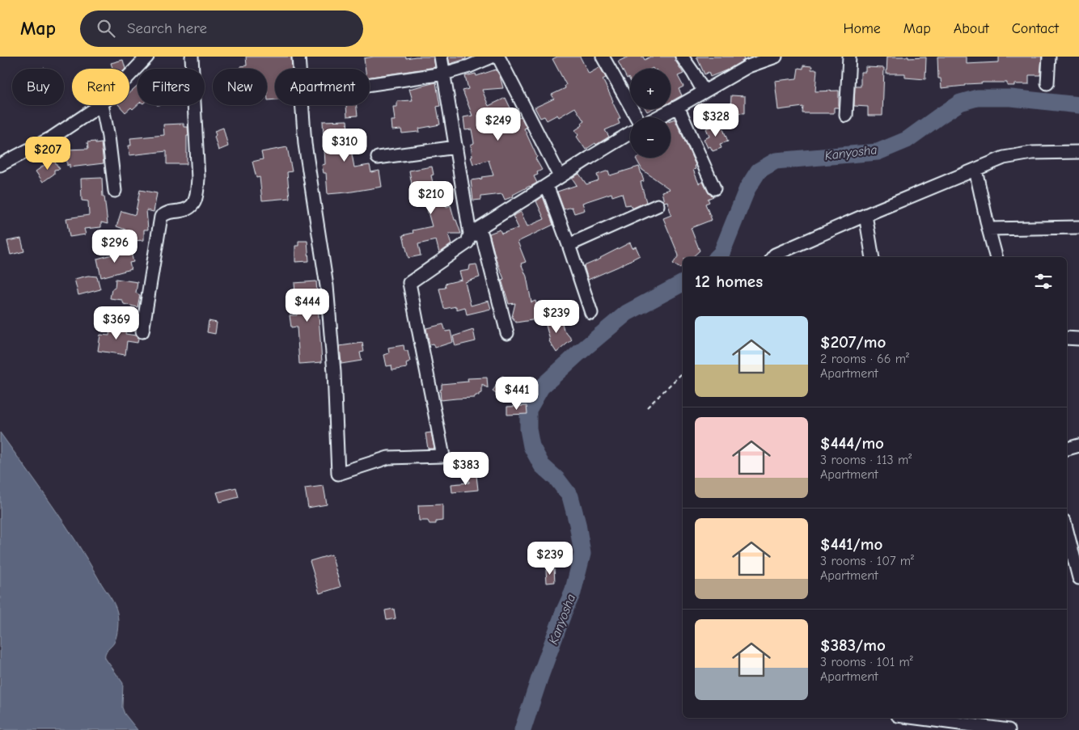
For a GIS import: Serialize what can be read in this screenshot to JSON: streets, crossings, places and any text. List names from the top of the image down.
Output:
{
  "water": ["Kanyosha"],
  "page": {
    "header": "Map",
    "search": "Search here",
    "nav": [
      "Home",
      "Map",
      "About",
      "Contact"
    ],
    "map_buttons": ["+", "−"],
    "chip": [
      "Buy",
      "Rent",
      "Filters",
      "New",
      "Apartment"
    ],
    "price": [
      "$328",
      "$249",
      "$310",
      "$207",
      "$210",
      "$296",
      "$444",
      "$239",
      "$369",
      "$441",
      "$383",
      "$239"
    ],
    "heading": "12 homes",
    "list": [
      {
        "name": "$207/mo",
        "note": "2 rooms · 66 m² · Apartment"
      },
      {
        "name": "$444/mo",
        "note": "3 rooms · 113 m² · Apartment"
      },
      {
        "name": "$441/mo",
        "note": "3 rooms · 107 m² · Apartment"
      },
      {
        "name": "$383/mo",
        "note": "3 rooms · 101 m² · Apartment"
      }
    ]
  }
}
